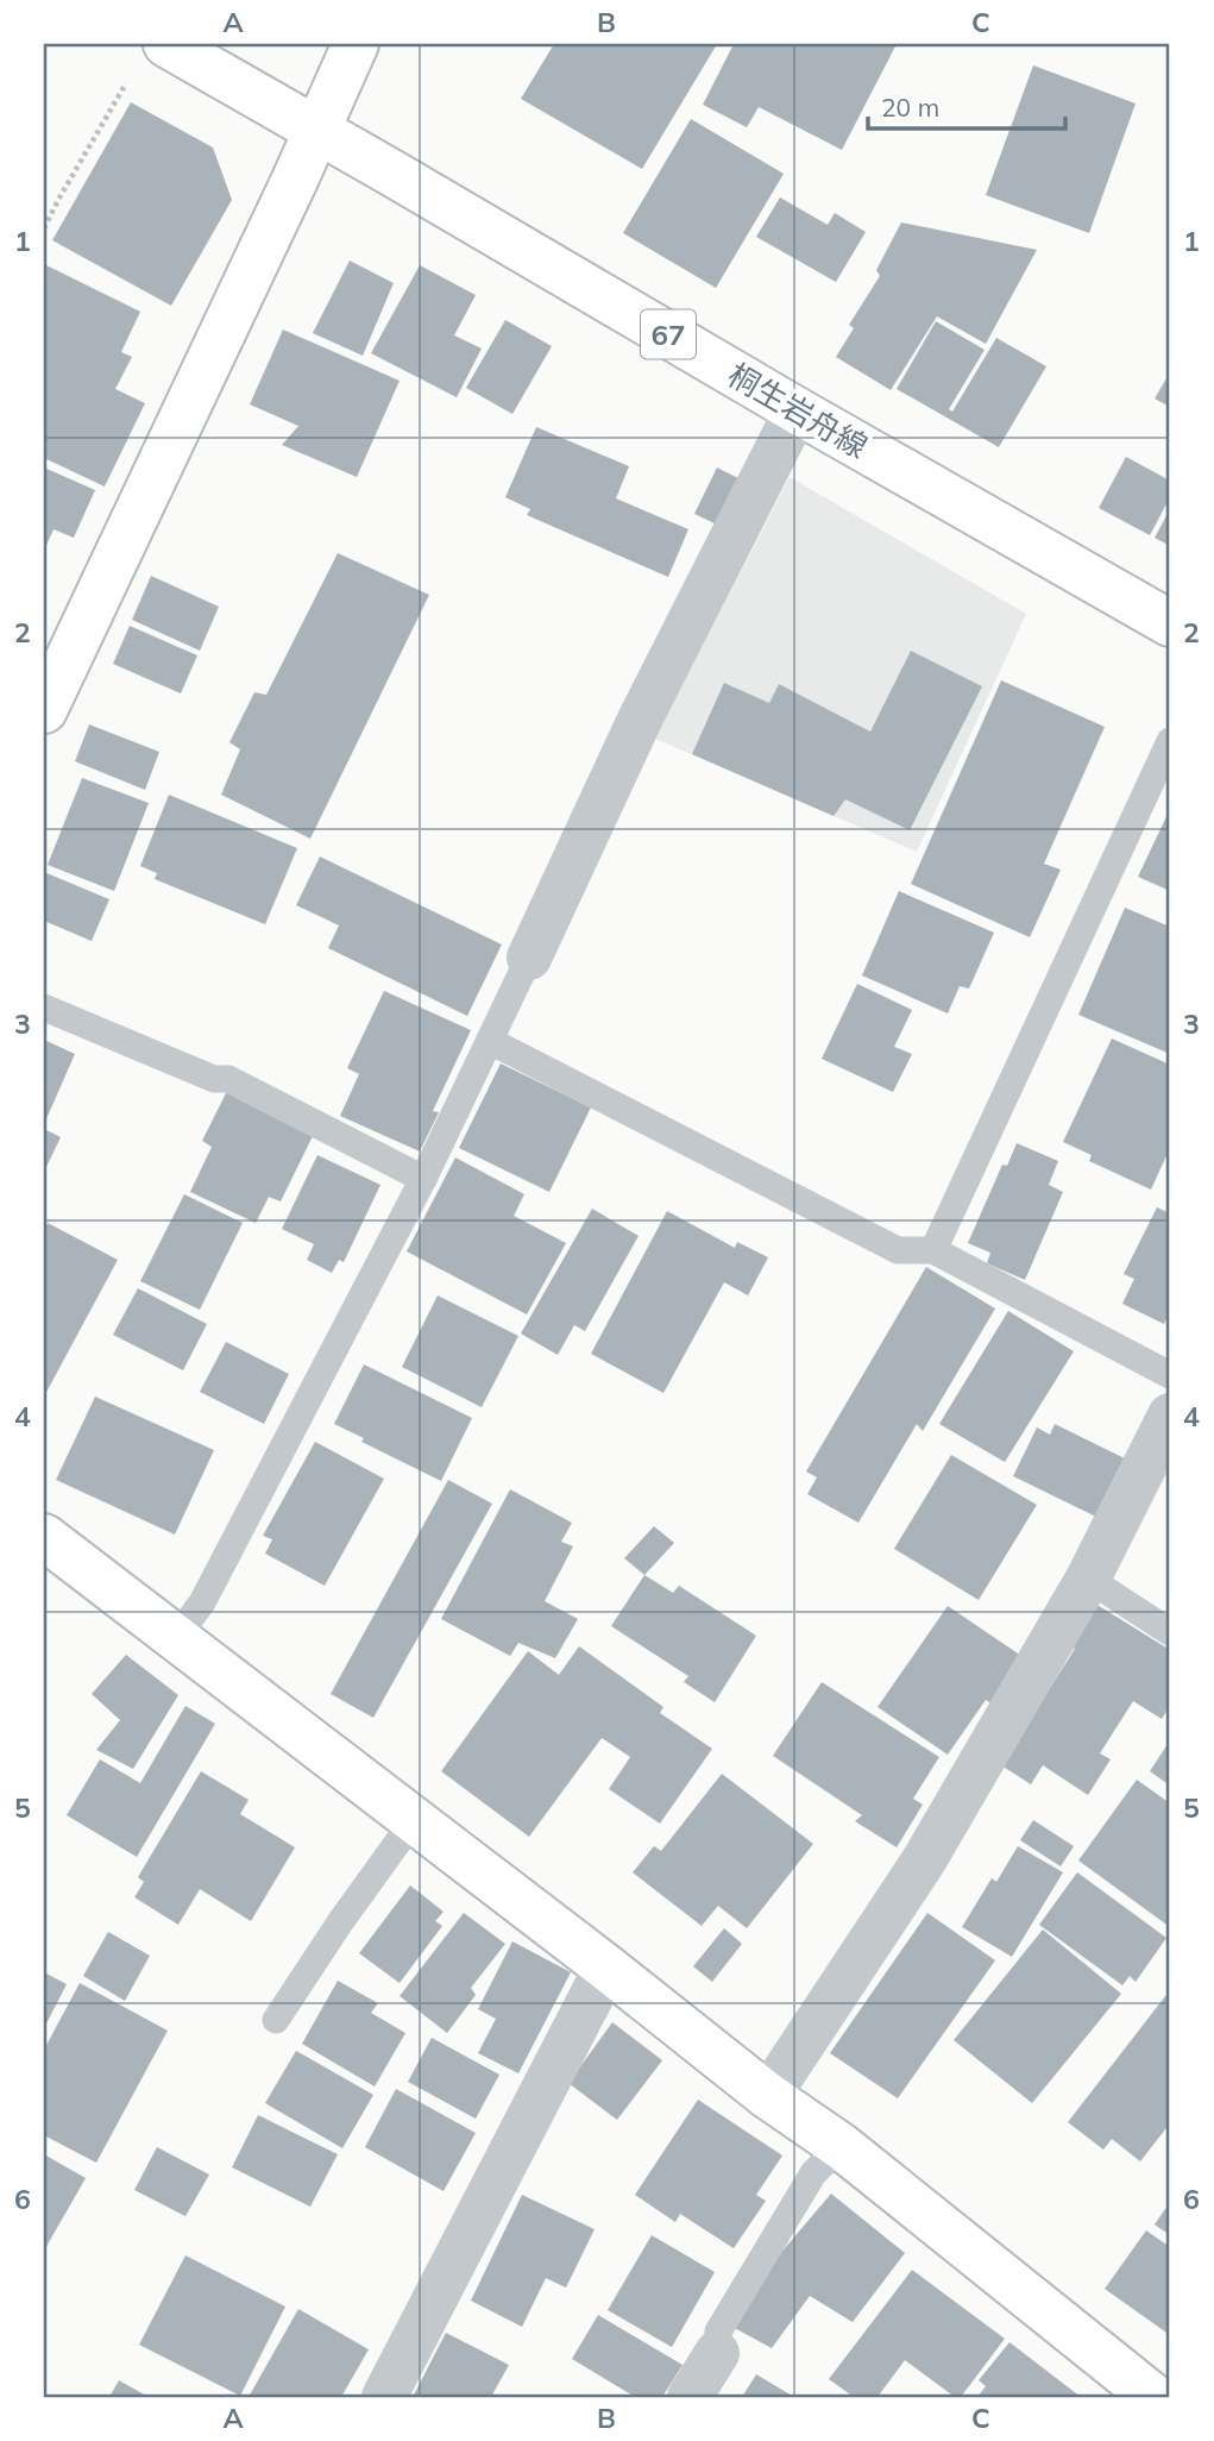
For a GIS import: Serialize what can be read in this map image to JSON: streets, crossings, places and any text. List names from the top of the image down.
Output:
{
  "streets": {
    "street": ["67", "桐生岩舟線"]
  },
  "scale_bar": "20 m",
  "grid": {
    "columns": ["A", "B", "C"],
    "rows": [
      "1",
      "2",
      "3",
      "4",
      "5",
      "6"
    ]
  }
}
